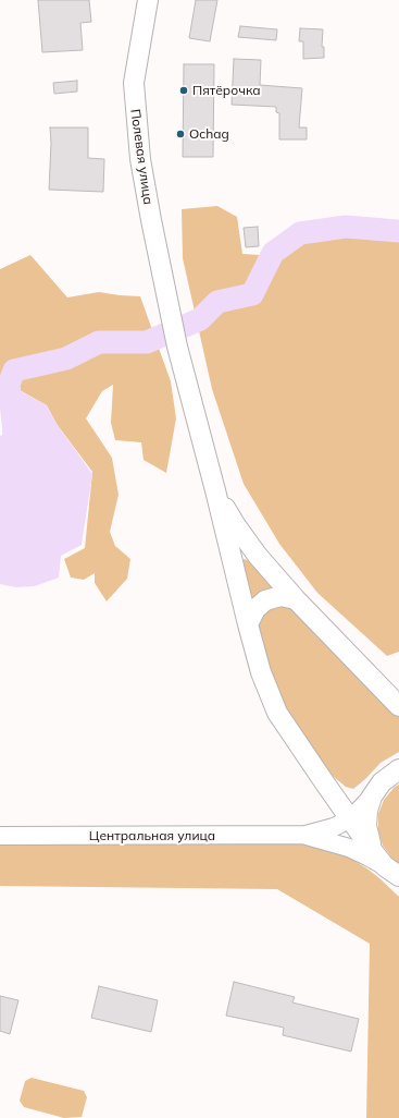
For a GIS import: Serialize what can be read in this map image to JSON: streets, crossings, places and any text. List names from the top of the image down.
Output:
{
  "streets": {
    "main road": ["Полевая улица"],
    "street": ["Центральная улица"]
  },
  "places": ["Пятёрочка", "Ochag"]
}
